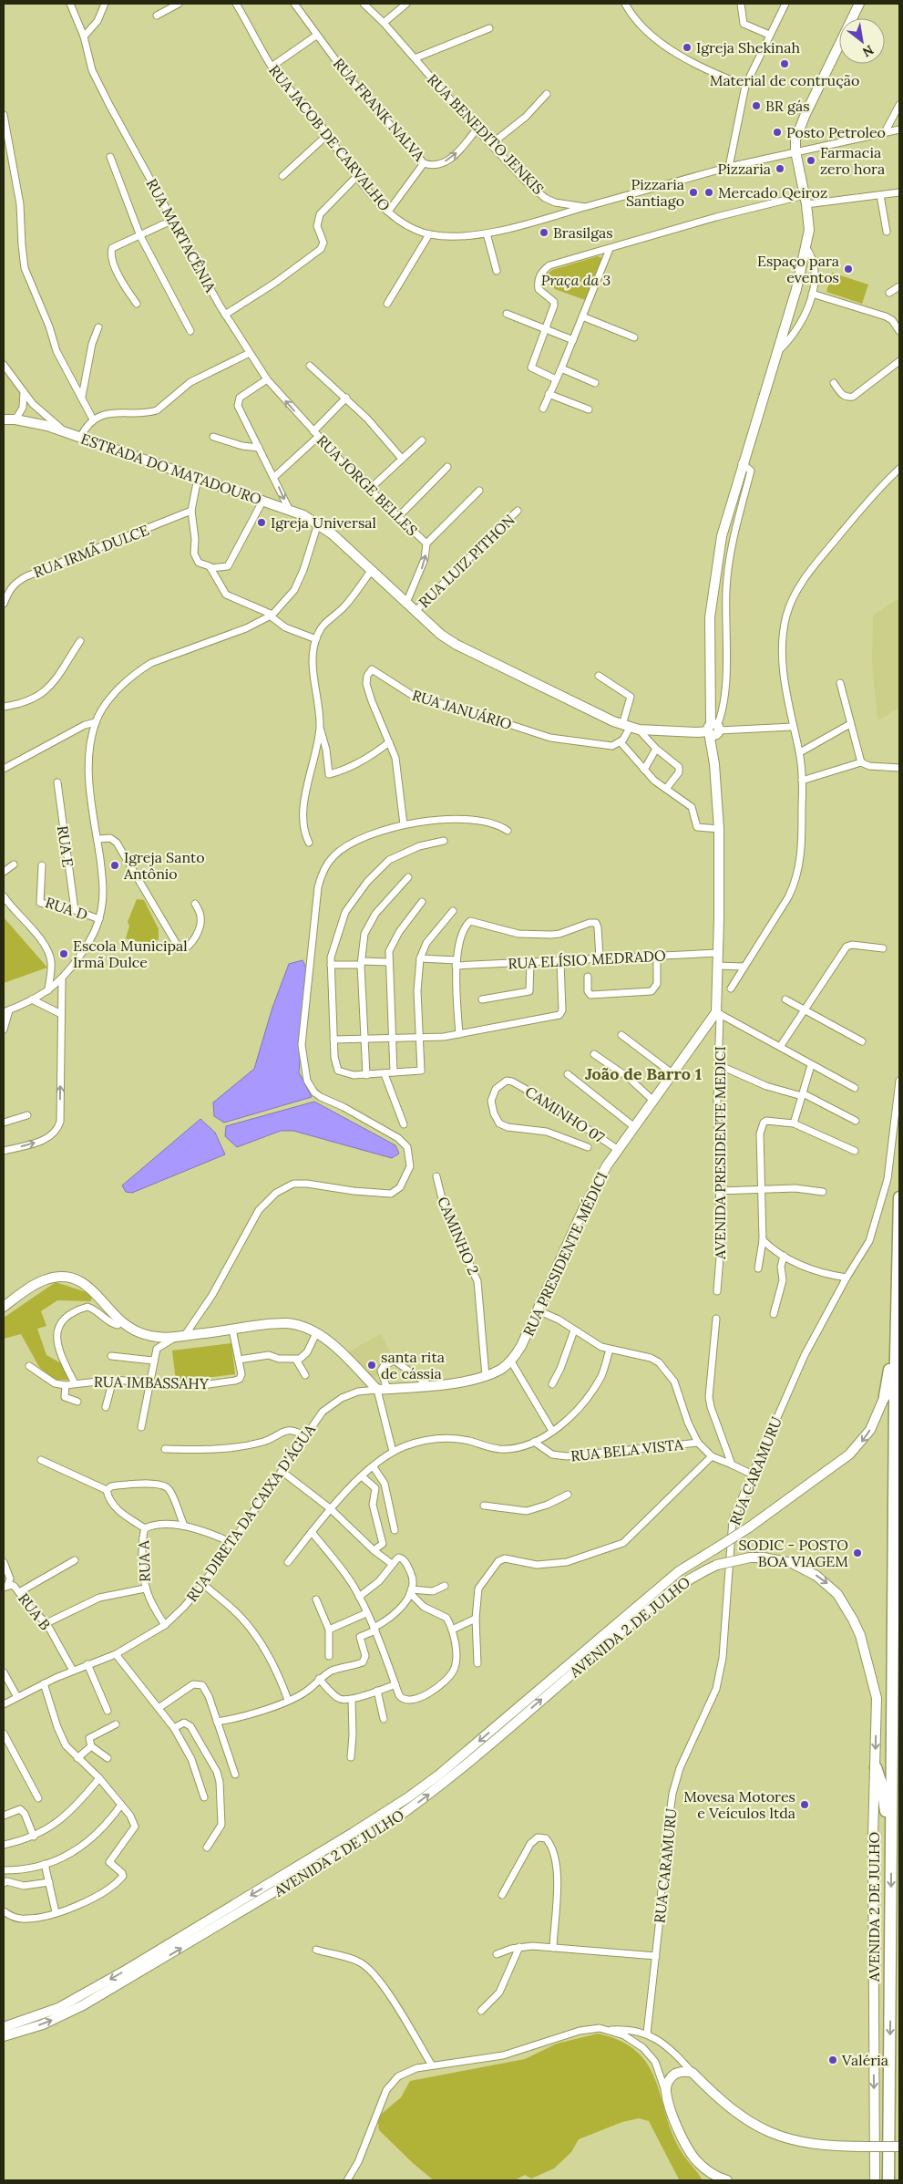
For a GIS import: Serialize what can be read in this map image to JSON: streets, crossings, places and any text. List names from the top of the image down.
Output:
{
  "streets": {
    "main road": ["ESTRADA DO MATADOURO", "RUA PRESIDENTE MÉDICI", "AVENIDA 2 DE JULHO"],
    "street": [
      "RUA FRANK NALVA",
      "RUA BENEDITO JENKIS",
      "RUA JACOB DE CARVALHO",
      "RUA MARTACÊNIA",
      "RUA JORGE BELLES",
      "RUA IRMÃ DULCE",
      "RUA LUIZ PITHON",
      "RUA JANUÁRIO",
      "RUA E",
      "RUA D",
      "RUA ELÍSIO MEDRADO",
      "CAMINHO 07",
      "AVENIDA PRESIDENTE MEDICI",
      "CAMINHO 2",
      "RUA IMBASSAHY",
      "RUA BELA VISTA",
      "RUA CARAMURU",
      "RUA DIRETA DA CAIXA D'ÁGUA",
      "RUA A",
      "RUA B"
    ]
  },
  "crossings": [
    ["RUA FRANK NALVA", "RUA BENEDITO JENKIS"],
    ["RUA BENEDITO JENKIS", "RUA JACOB DE CARVALHO"],
    ["RUA MARTACÊNIA", "RUA JORGE BELLES"],
    ["ESTRADA DO MATADOURO", "RUA JORGE BELLES"],
    ["ESTRADA DO MATADOURO", "RUA LUIZ PITHON"],
    ["RUA E", "RUA D"],
    ["CAMINHO 07", "RUA PRESIDENTE MÉDICI"],
    ["AVENIDA PRESIDENTE MEDICI", "RUA PRESIDENTE MÉDICI"],
    ["CAMINHO 2", "RUA PRESIDENTE MÉDICI"],
    ["RUA PRESIDENTE MÉDICI", "RUA DIRETA DA CAIXA D'ÁGUA"],
    ["RUA DIRETA DA CAIXA D'ÁGUA", "RUA A"],
    ["RUA DIRETA DA CAIXA D'ÁGUA", "RUA B"]
  ],
  "one_way": ["RUA JORGE BELLES"],
  "districts": ["João de Barro 1"],
  "parks": ["Praça da 3"],
  "places": [
    "Igreja Shekinah",
    "Material de contrução",
    "BR gás",
    "Posto Petroleo",
    "Farmacia zero hora",
    "Pizzaria",
    "Pizzaria Santiago",
    "Mercado Qeiroz",
    "Brasilgas",
    "Espaço para eventos",
    "Igreja Universal",
    "Igreja Santo Antônio",
    "Escola Municipal Irmã Dulce",
    "santa rita de cássia",
    "SODIC - POSTO BOA VIAGEM",
    "Movesa Motores e Veículos ltda",
    "Valéria"
  ],
  "north": "bottom right"
}
